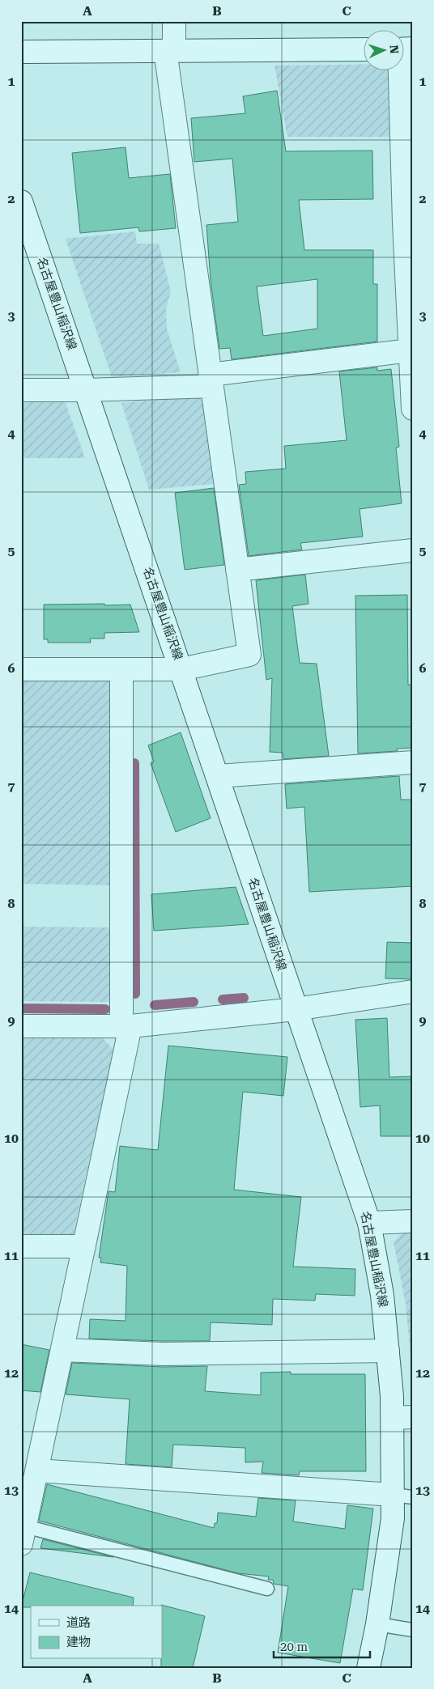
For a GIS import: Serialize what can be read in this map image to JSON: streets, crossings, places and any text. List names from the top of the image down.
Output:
{
  "streets": {
    "street": ["名古屋豊山稲沢線"]
  },
  "legend": ["道路", "建物"],
  "scale_bar": "20 m",
  "north": "right",
  "grid": {
    "columns": ["A", "B", "C"],
    "rows": [
      "1",
      "2",
      "3",
      "4",
      "5",
      "6",
      "7",
      "8",
      "9",
      "10",
      "11",
      "12",
      "13",
      "14"
    ]
  }
}
